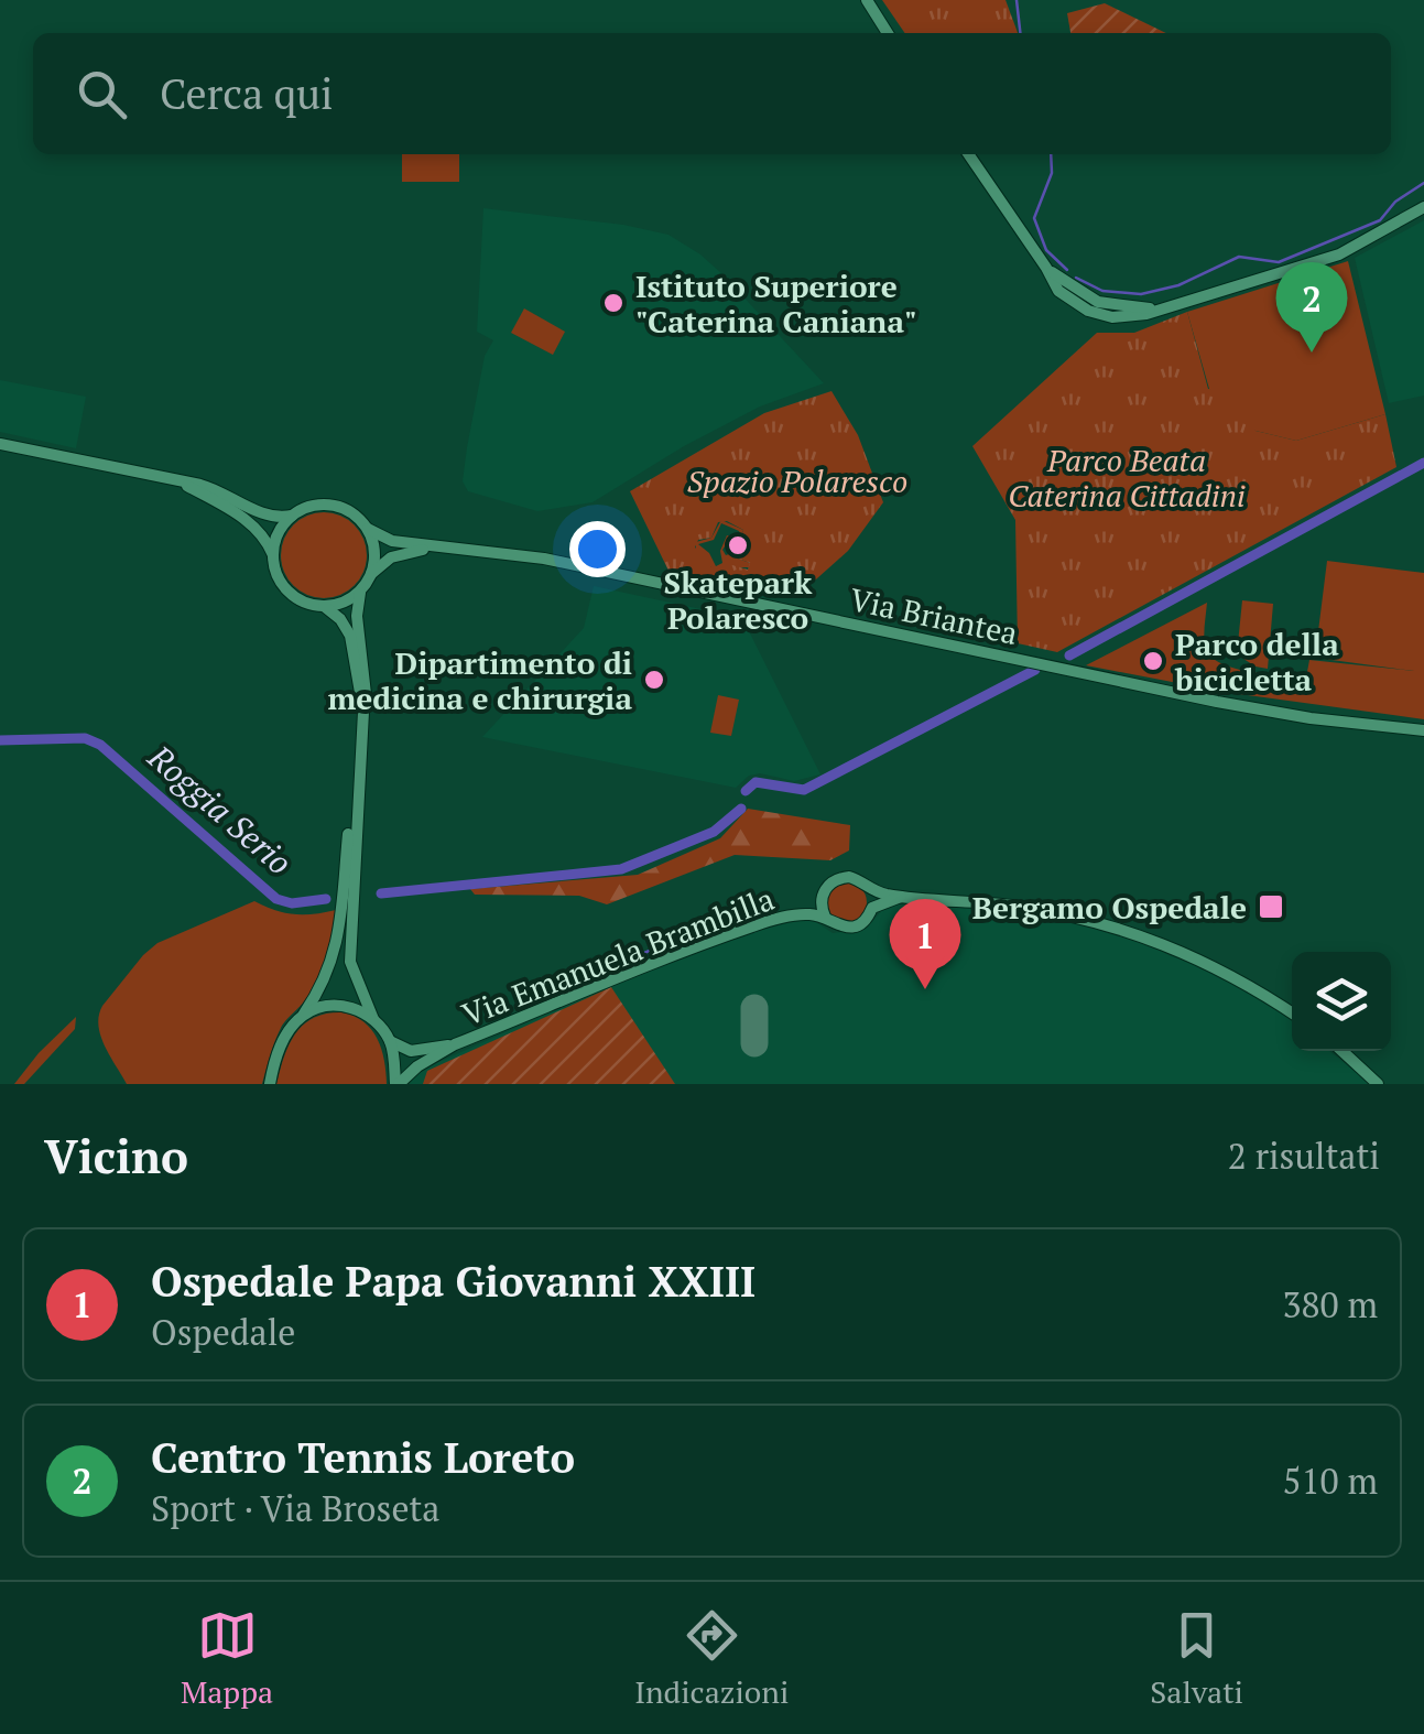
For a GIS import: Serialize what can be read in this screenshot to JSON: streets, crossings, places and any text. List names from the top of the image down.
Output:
{
  "streets": {
    "main road": ["Via Briantea", "Via Emanuela Brambilla"]
  },
  "water": ["Roggia Serio"],
  "parks": ["Parco Beata Caterina Cittadini", "Spazio Polaresco"],
  "places": {
    "other": [
      "Istituto Superiore \"Caterina Caniana\"",
      "Skatepark Polaresco",
      "Parco della bicicletta",
      "Dipartimento di medicina e chirurgia"
    ],
    "transit": ["Bergamo Ospedale"]
  },
  "page": {
    "search": "Cerca qui",
    "pins": ["2", "1"],
    "heading": ["Vicino", "2 risultati"],
    "list": [
      {
        "mark": "1",
        "name": "Ospedale Papa Giovanni XXIII",
        "note": "Ospedale",
        "value": "380 m"
      },
      {
        "mark": "2",
        "name": "Centro Tennis Loreto",
        "note": "Sport · Via Broseta",
        "value": "510 m"
      }
    ],
    "nav": ["Mappa", "Indicazioni", "Salvati"]
  }
}
